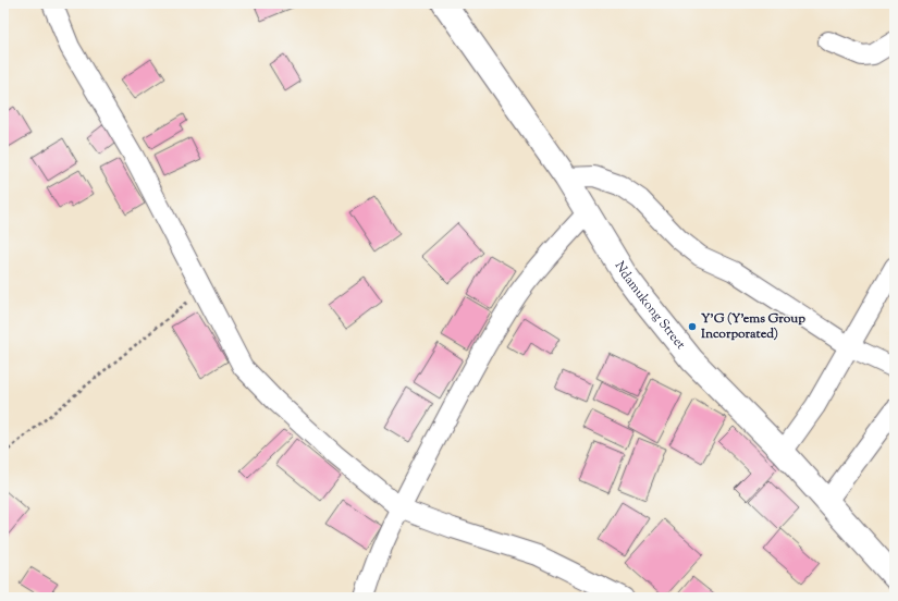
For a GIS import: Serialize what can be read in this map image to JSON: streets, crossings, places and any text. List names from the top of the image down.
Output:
{
  "streets": {
    "main road": ["Ndamukong Street"]
  },
  "places": ["Y'G (Y'ems Group Incorporated)"]
}
